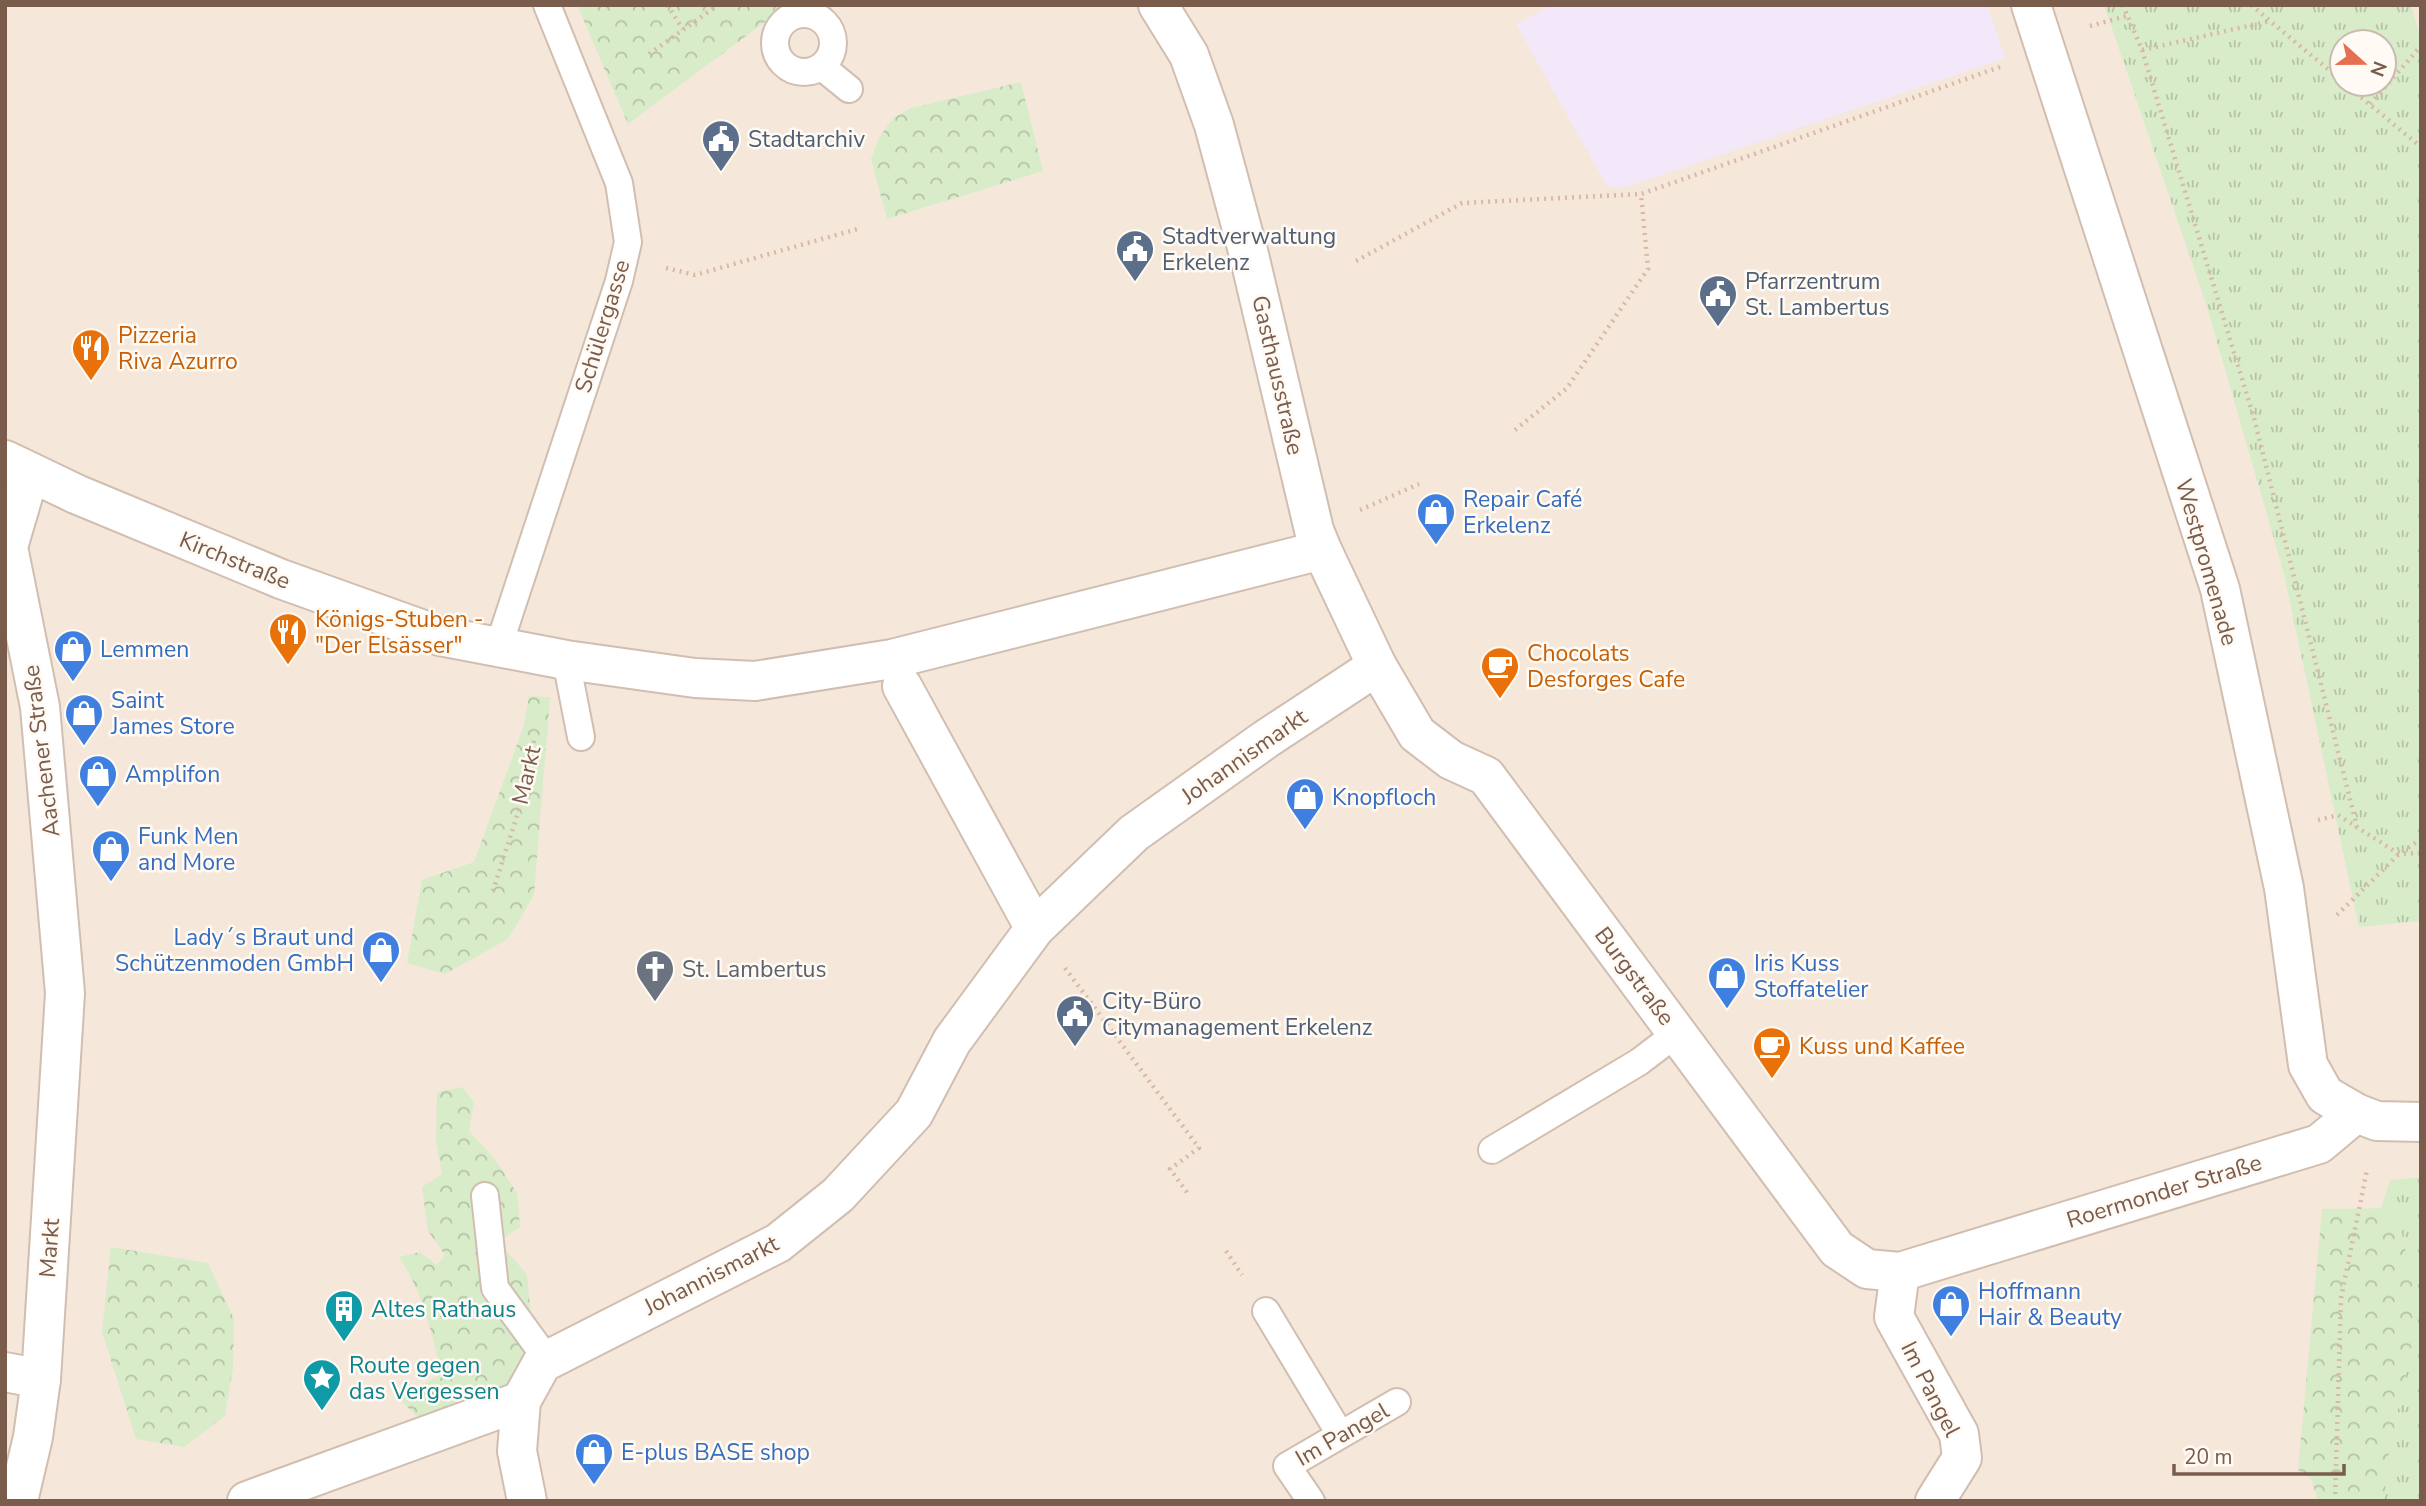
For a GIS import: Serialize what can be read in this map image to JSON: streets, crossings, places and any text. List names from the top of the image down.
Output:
{
  "streets": {
    "street": [
      "Gasthausstraße",
      "Kirchstraße",
      "Westpromenade",
      "Aachener Straße",
      "Johannismarkt",
      "Markt",
      "Burgstraße",
      "Roermonder Straße",
      "Im Pangel"
    ],
    "lane": ["Schülergasse"]
  },
  "crossings": [
    ["Schülergasse", "Kirchstraße"],
    ["Gasthausstraße", "Kirchstraße"],
    ["Kirchstraße", "Aachener Straße"],
    ["Kirchstraße", "Markt"],
    ["Westpromenade", "Roermonder Straße"],
    ["Aachener Straße", "Markt"],
    ["Johannismarkt", "Burgstraße"],
    ["Burgstraße", "Roermonder Straße"],
    ["Burgstraße", "Im Pangel"],
    ["Roermonder Straße", "Im Pangel"]
  ],
  "places": {
    "public building": [
      "Stadtarchiv",
      "Stadtverwaltung Erkelenz",
      "Pfarrzentrum St. Lambertus",
      "City-Büro Citymanagement Erkelenz"
    ],
    "restaurant": ["Pizzeria Riva Azurro", "Königs-Stuben - \"Der Elsässer\""],
    "shop": [
      "Repair Café Erkelenz",
      "Lemmen",
      "Saint James Store",
      "Amplifon",
      "Knopfloch",
      "Funk Men and More",
      "Lady´s Braut und Schützenmoden GmbH",
      "Iris Kuss Stoffatelier",
      "Hoffmann Hair & Beauty",
      "E-plus BASE shop"
    ],
    "cafe": ["Chocolats Desforges Cafe", "Kuss und Kaffee"],
    "church": ["St. Lambertus"],
    "building": ["Altes Rathaus"],
    "place": ["Route gegen das Vergessen"]
  },
  "scale_bar": "20 m",
  "north": "right"
}
